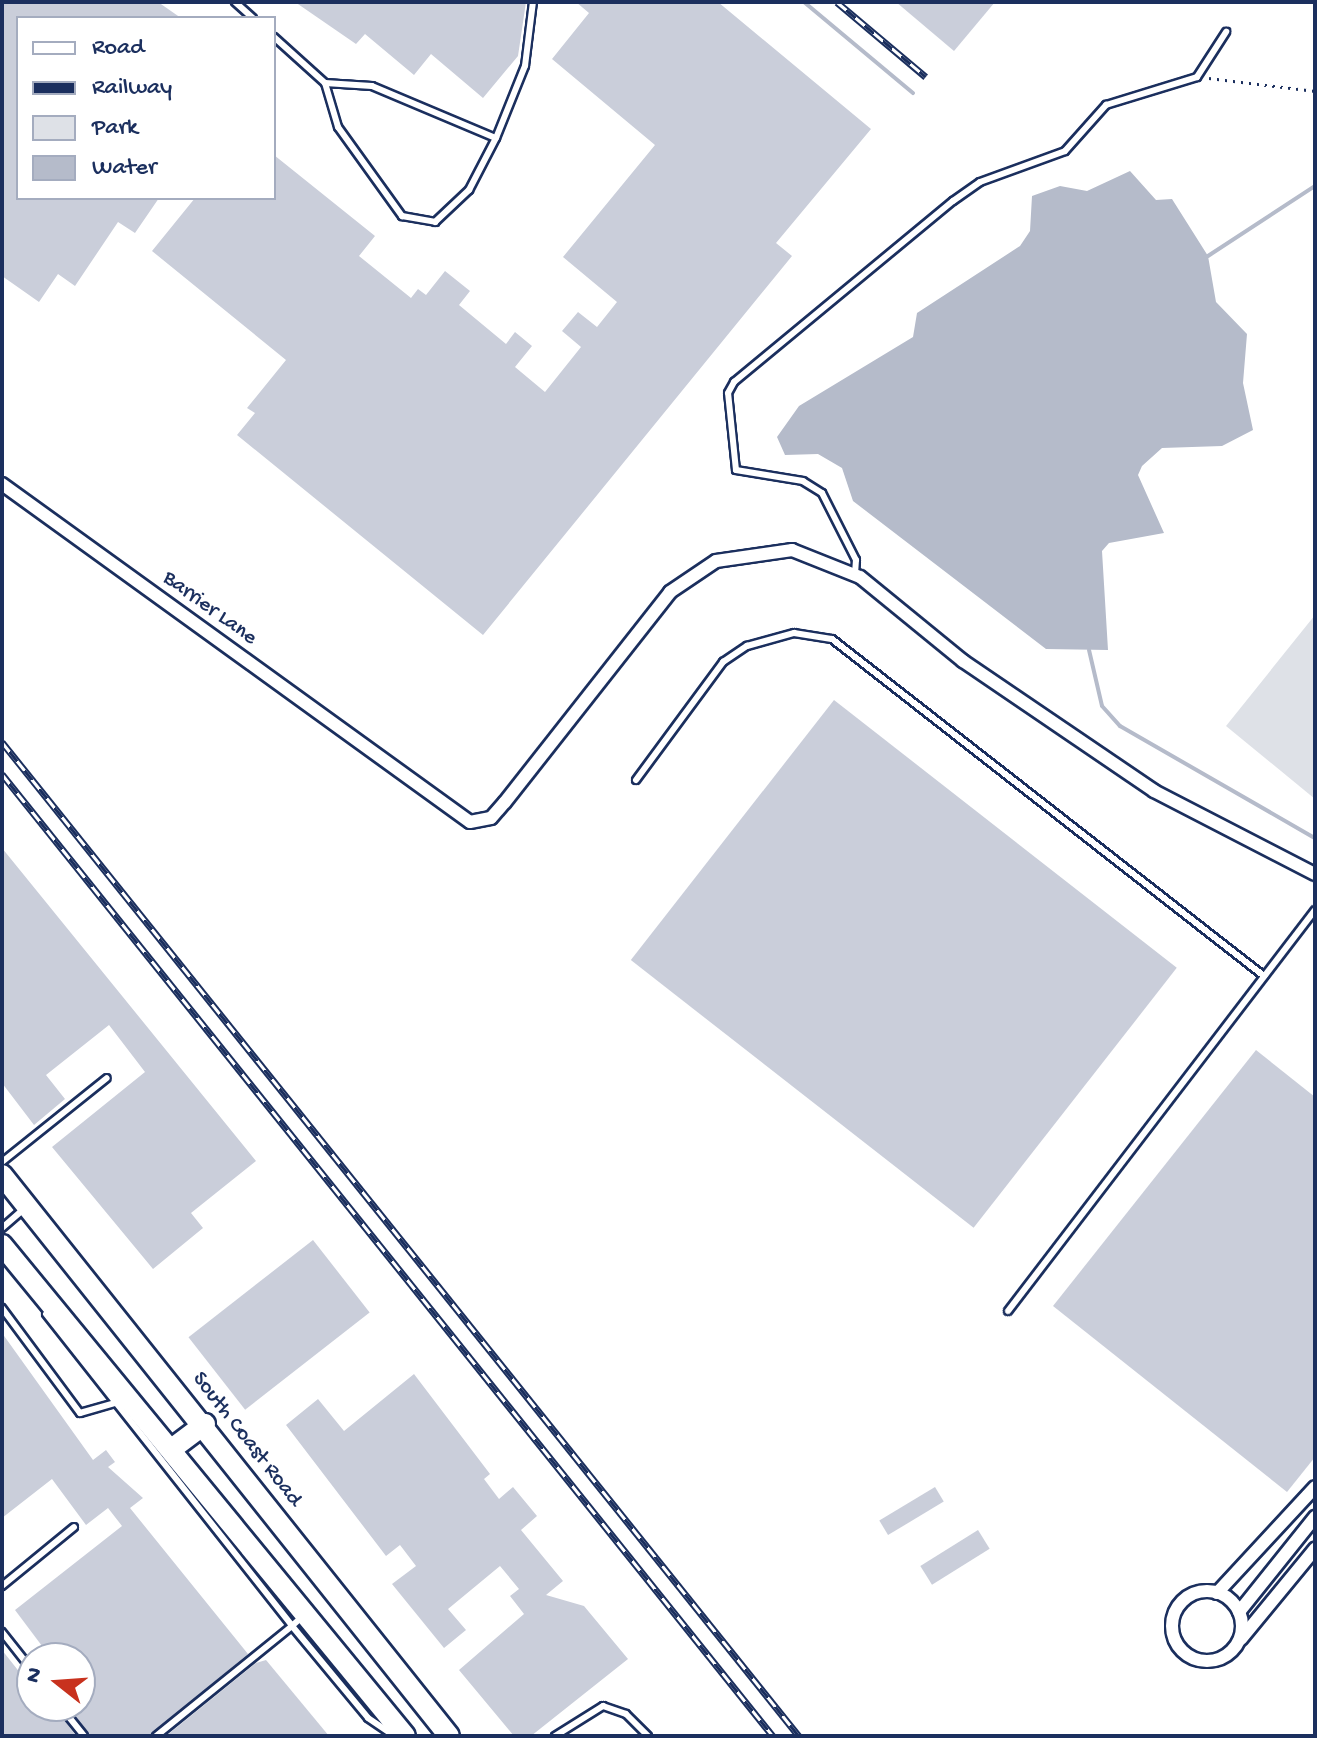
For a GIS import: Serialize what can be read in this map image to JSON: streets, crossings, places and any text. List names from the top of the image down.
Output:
{
  "streets": {
    "highway": ["South Coast Road"],
    "street": ["Barrier Lane"]
  },
  "legend": [
    "Road",
    "Railway",
    "Park",
    "Water"
  ],
  "north": "left"
}
